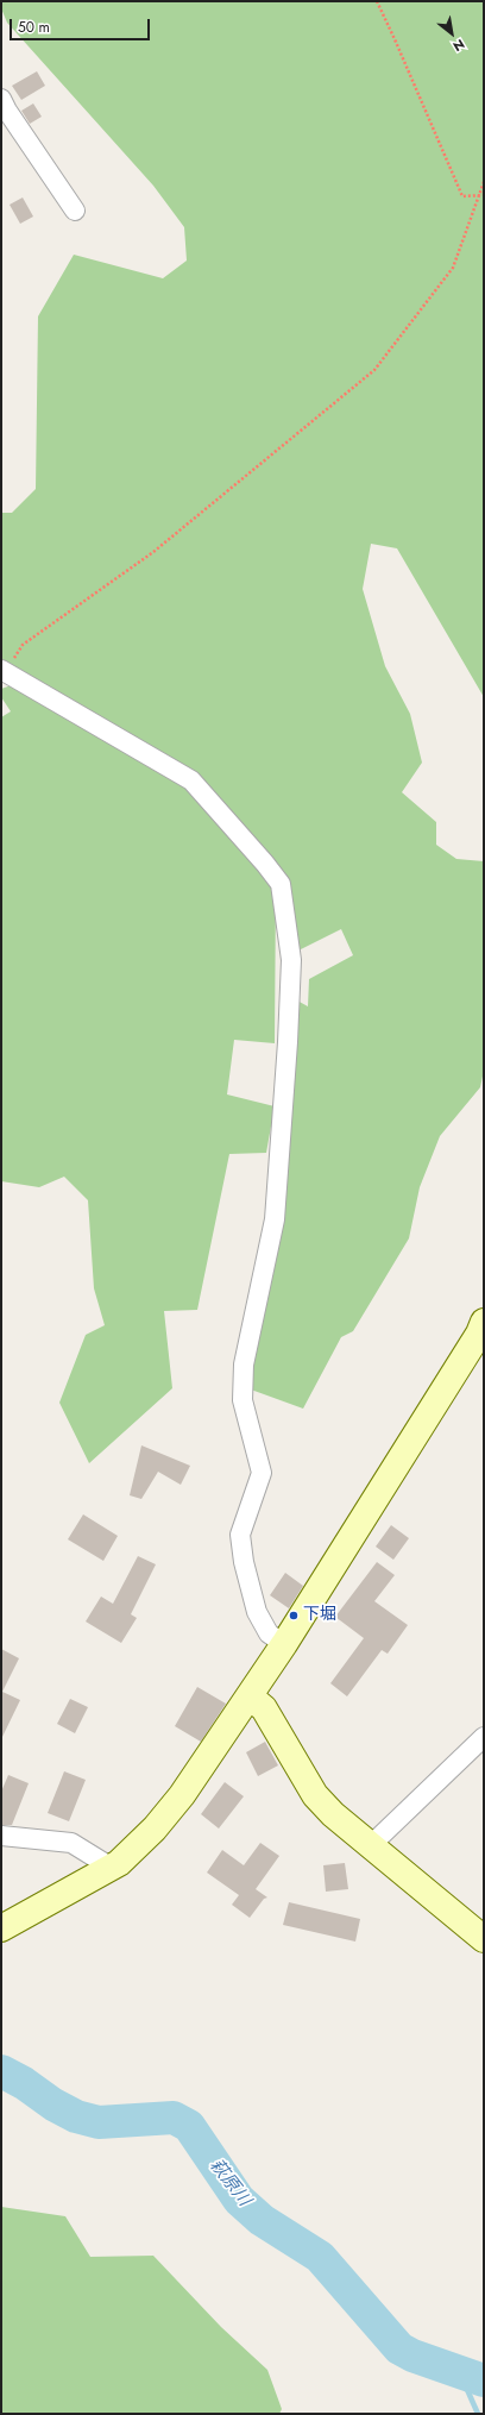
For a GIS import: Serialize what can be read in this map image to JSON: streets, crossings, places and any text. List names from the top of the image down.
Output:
{
  "water": ["萩原川"],
  "places": ["下堀"],
  "scale_bar": "50 m",
  "north": "bottom right"
}
